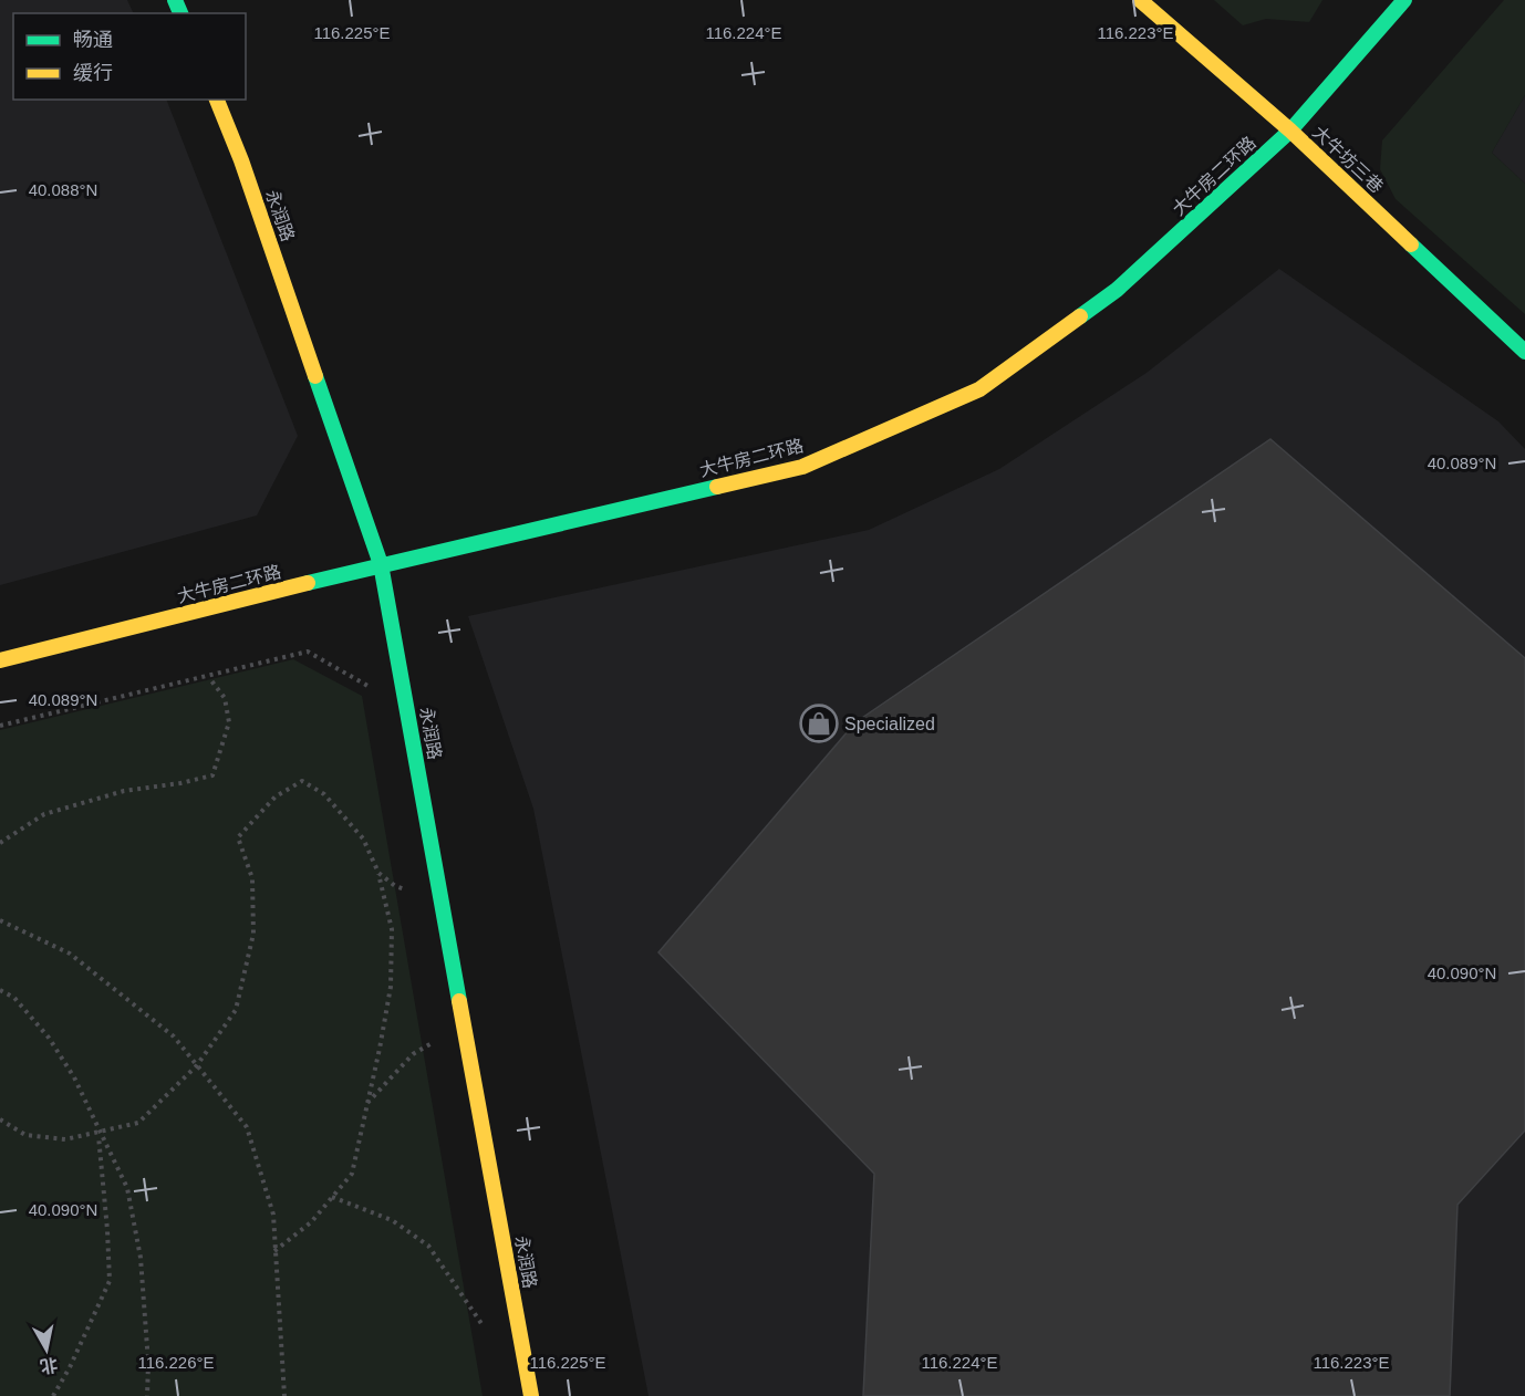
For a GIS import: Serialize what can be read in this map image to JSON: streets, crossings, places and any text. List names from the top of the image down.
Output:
{
  "streets": {
    "street": ["大牛坊三巷", "大牛房二环路", "永润路"]
  },
  "crossings": [
    ["大牛坊三巷", "大牛房二环路"],
    ["大牛房二环路", "永润路"]
  ],
  "places": {
    "shop": ["Specialized"]
  },
  "legend": ["畅通", "缓行"],
  "north": "bottom",
  "coordinates": [
    "116.225°E",
    "116.224°E",
    "116.223°E",
    "40.088°N",
    "40.089°N",
    "40.090°N",
    "116.226°E"
  ]
}
